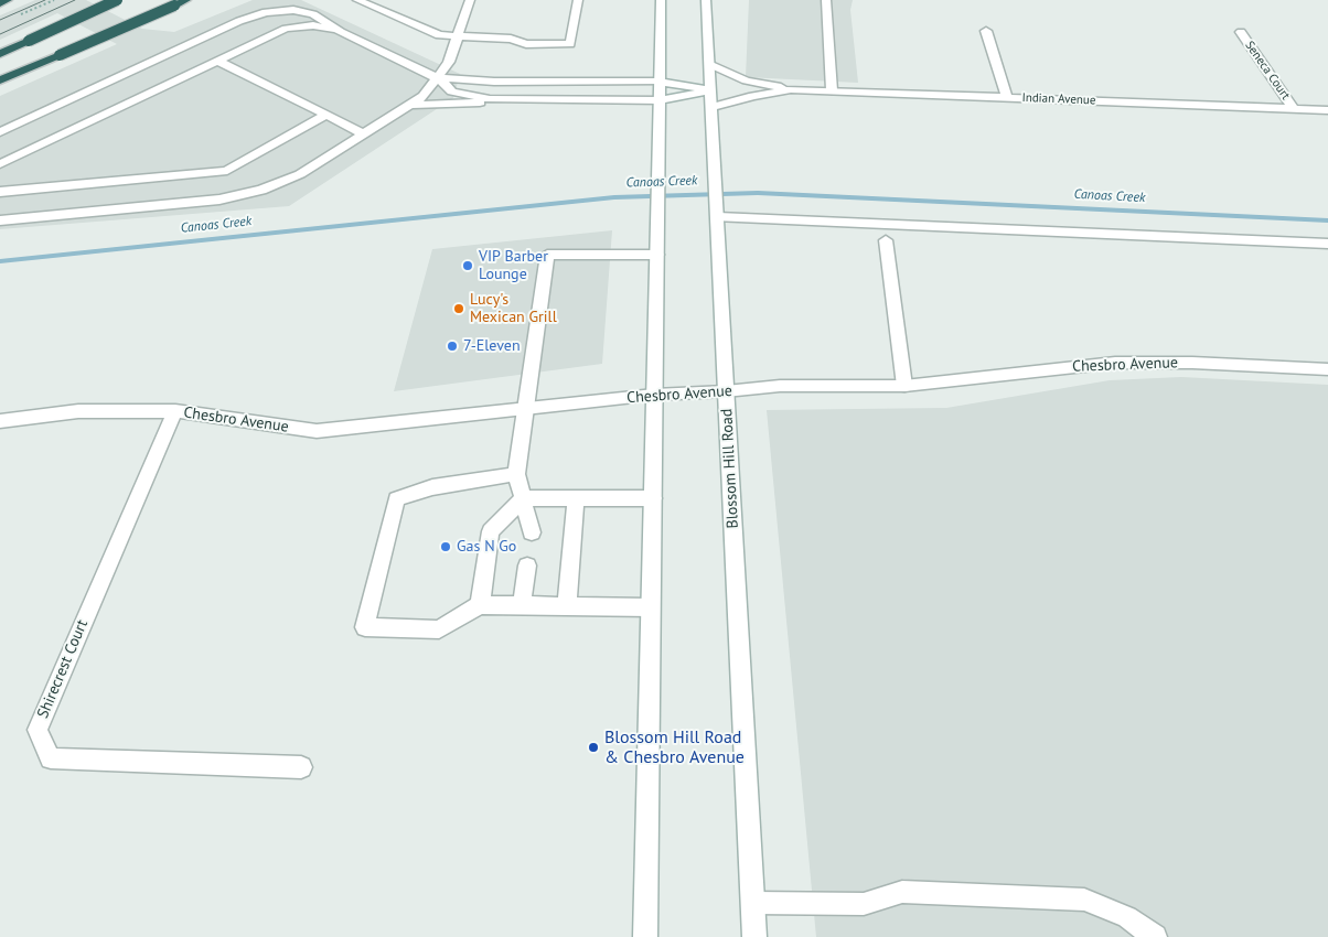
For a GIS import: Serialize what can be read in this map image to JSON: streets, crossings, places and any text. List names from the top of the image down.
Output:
{
  "streets": {
    "street": [
      "Seneca Court",
      "Indian Avenue",
      "Chesbro Avenue",
      "Blossom Hill Road",
      "Shirecrest Court"
    ]
  },
  "crossings": [
    ["Seneca Court", "Indian Avenue"],
    ["Indian Avenue", "Blossom Hill Road"],
    ["Chesbro Avenue", "Blossom Hill Road"],
    ["Chesbro Avenue", "Shirecrest Court"]
  ],
  "water": ["Canoas Creek"],
  "places": [
    "VIP Barber Lounge",
    "Lucy's Mexican Grill",
    "7-Eleven",
    "Gas N Go",
    "Blossom Hill Road & Chesbro Avenue"
  ]
}
